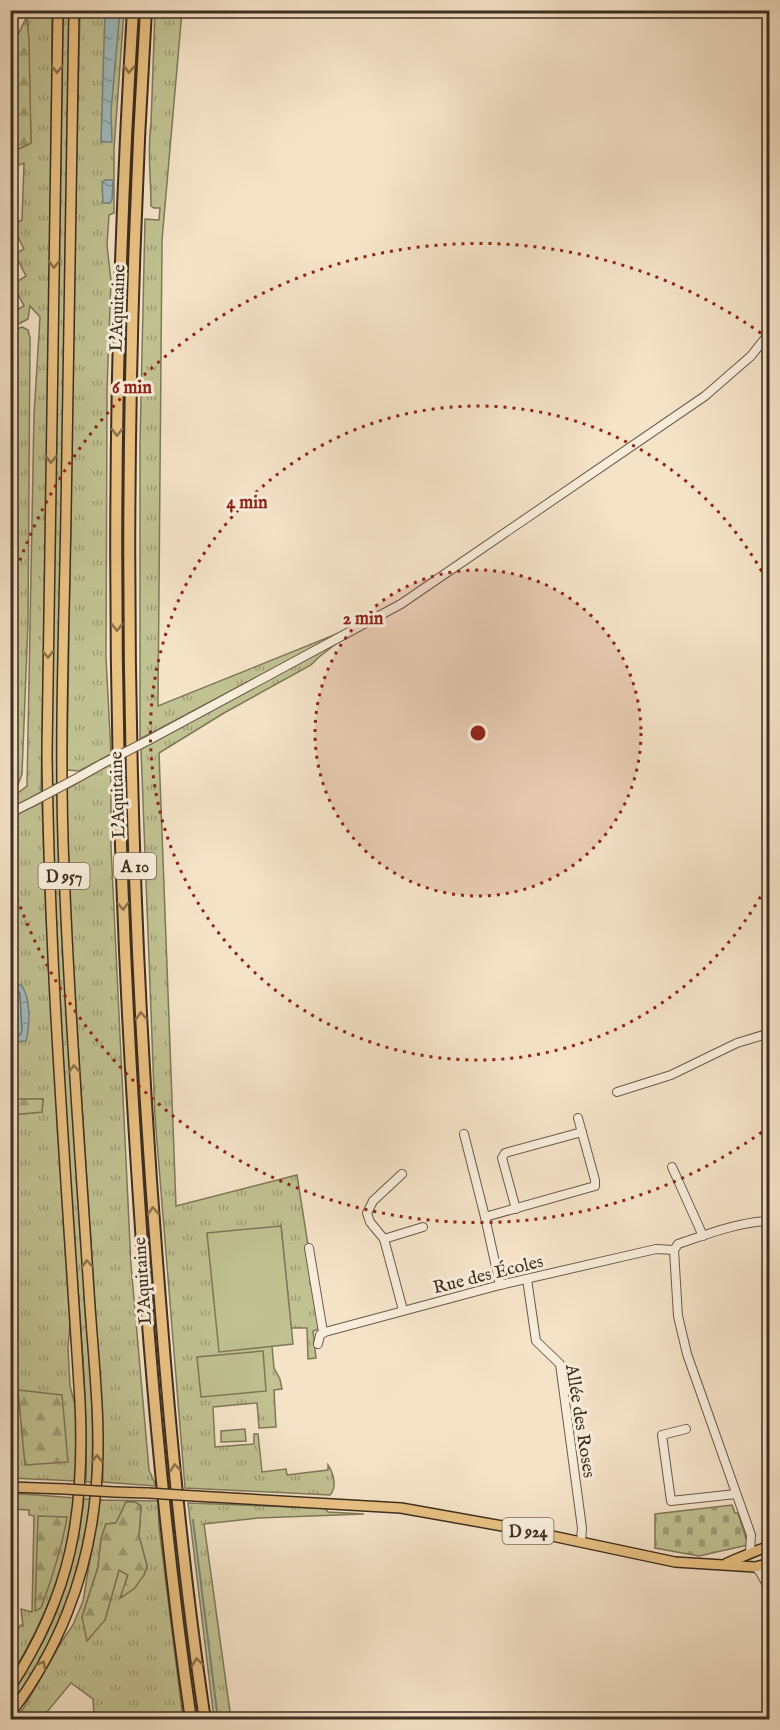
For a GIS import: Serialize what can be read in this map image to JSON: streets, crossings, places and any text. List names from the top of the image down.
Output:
{
  "streets": {
    "highway": ["L'Aquitaine", "A 10"],
    "main road": ["D 957", "D 924"],
    "street": ["Rue des Écoles", "Allée des Roses"]
  },
  "crossings": [
    ["Rue des Écoles", "Allée des Roses"],
    ["Allée des Roses", "D 924"]
  ],
  "rings": ["6 min", "4 min", "2 min"]
}
